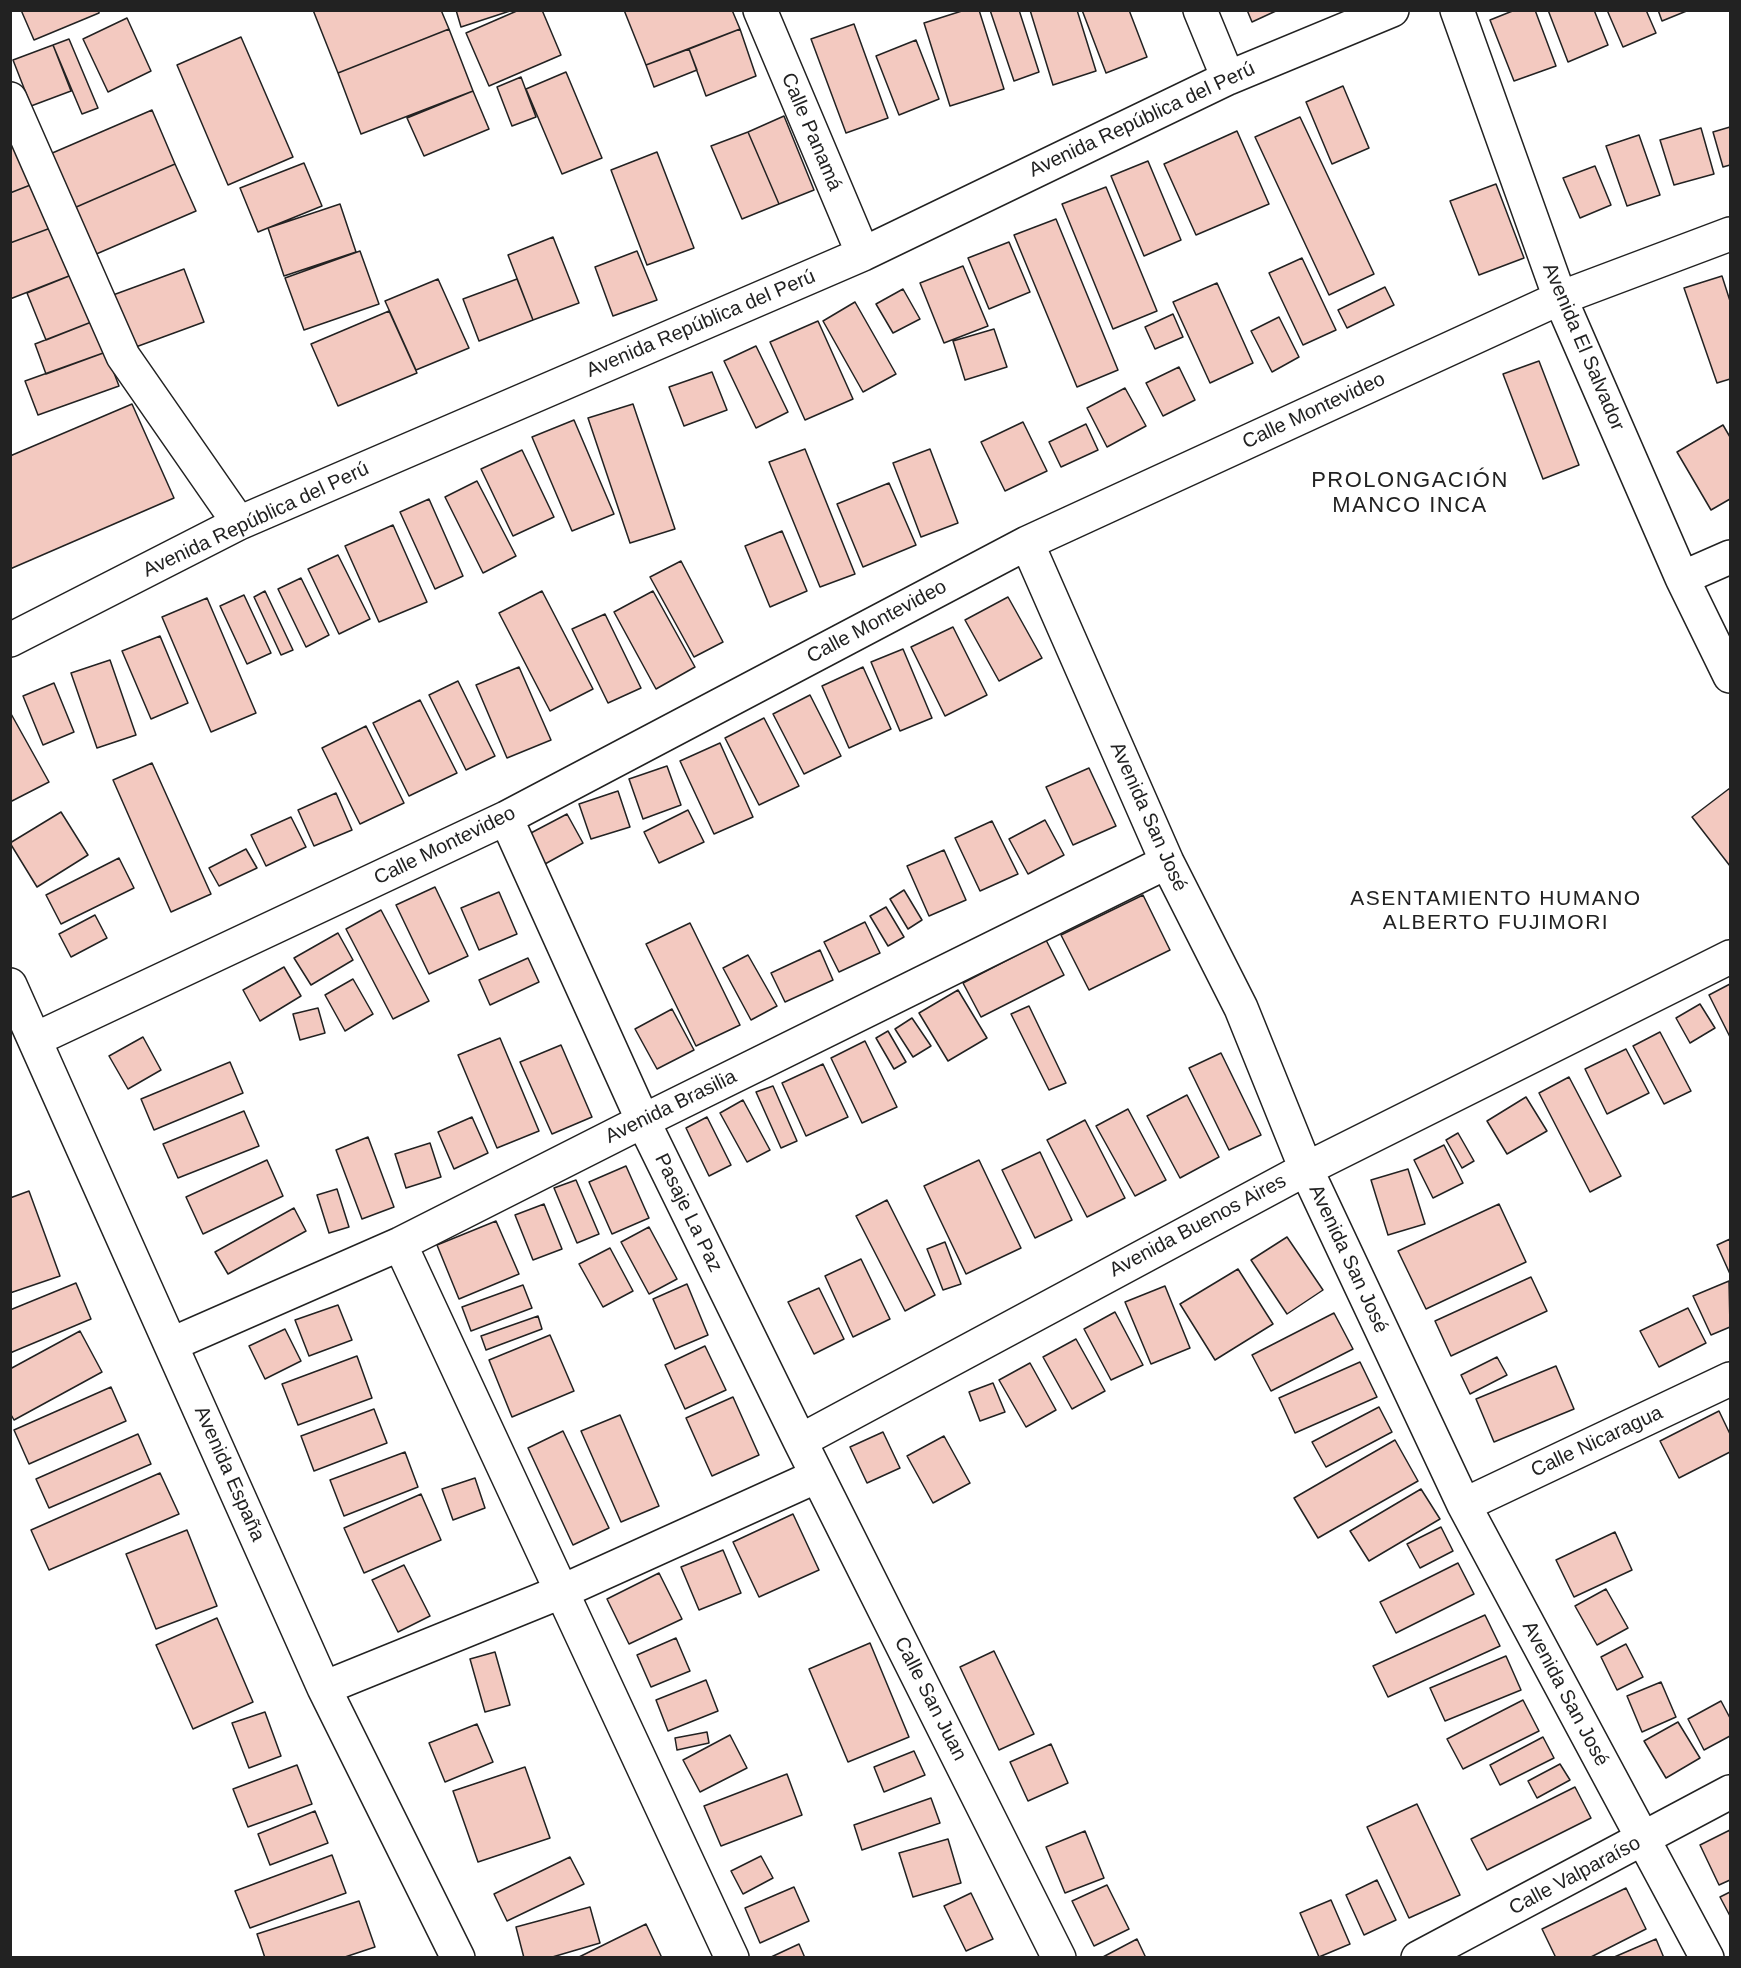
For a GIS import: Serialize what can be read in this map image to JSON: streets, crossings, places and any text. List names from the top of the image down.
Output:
{
  "streets": {
    "street": [
      "Avenida República del Perú",
      "Calle Panamá",
      "Avenida El Salvador",
      "Calle Montevideo",
      "Avenida San José",
      "Avenida Brasilia",
      "Pasaje La Paz",
      "Avenida Buenos Aires",
      "Calle Nicaragua",
      "Avenida España",
      "Calle San Juan",
      "Calle Valparaíso"
    ]
  },
  "crossings": [
    ["Avenida República del Perú", "Calle Panamá"],
    ["Avenida El Salvador", "Calle Montevideo"],
    ["Calle Montevideo", "Avenida San José"],
    ["Calle Montevideo", "Pasaje La Paz"],
    ["Calle Montevideo", "Avenida España"],
    ["Avenida San José", "Avenida Brasilia"],
    ["Avenida San José", "Avenida Buenos Aires"],
    ["Avenida San José", "Calle Nicaragua"],
    ["Avenida San José", "Calle Valparaíso"],
    ["Avenida Brasilia", "Pasaje La Paz"],
    ["Avenida Brasilia", "Avenida España"],
    ["Pasaje La Paz", "Avenida Buenos Aires"],
    ["Pasaje La Paz", "Calle San Juan"],
    ["Avenida Buenos Aires", "Calle San Juan"]
  ],
  "districts": ["PROLONGACIÓN MANCO INCA", "ASENTAMIENTO HUMANO ALBERTO FUJIMORI"]
}
